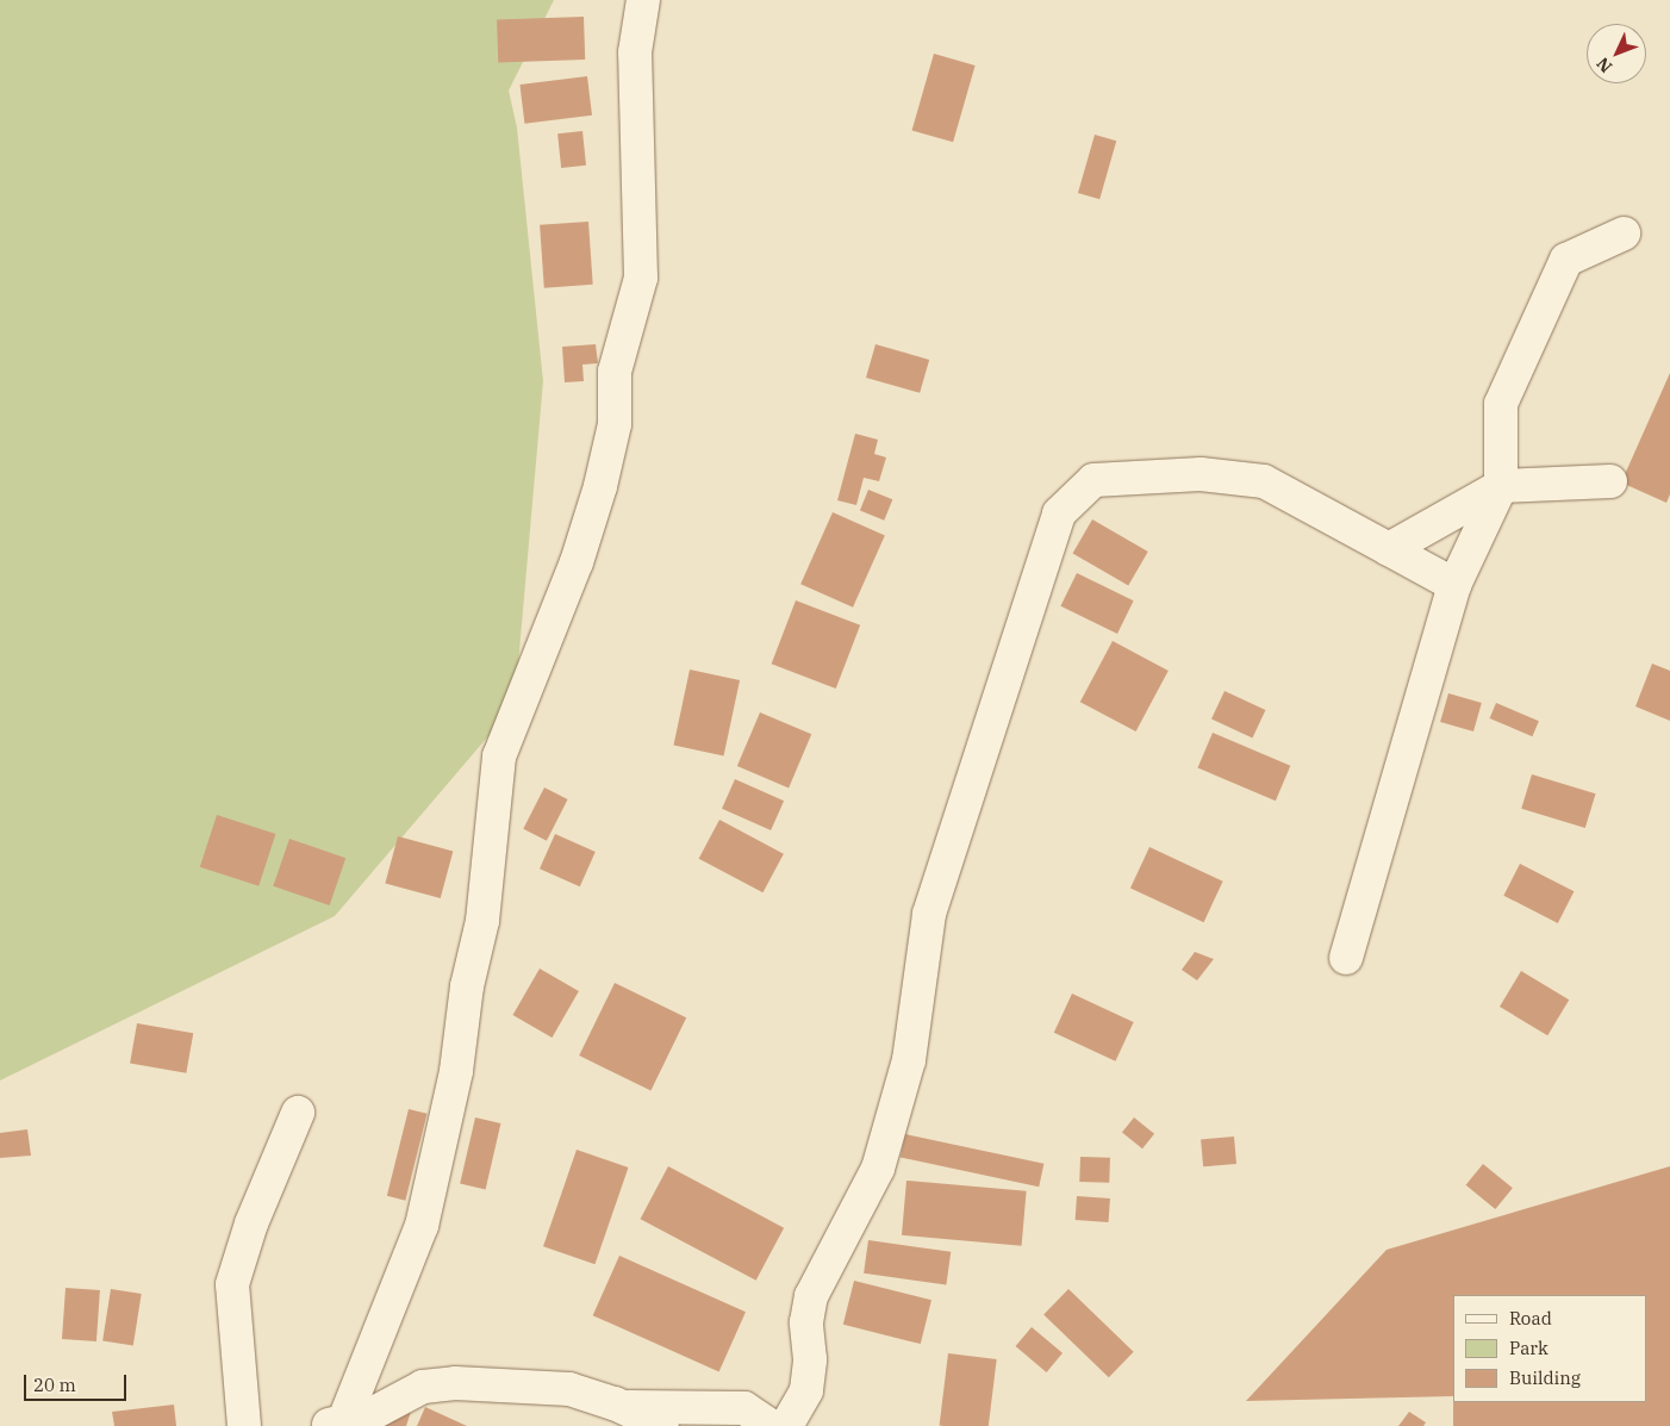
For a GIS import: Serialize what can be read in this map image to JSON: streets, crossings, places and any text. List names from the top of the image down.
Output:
{
  "legend": ["Road", "Park", "Building"],
  "scale_bar": "20 m",
  "north": "bottom left"
}
